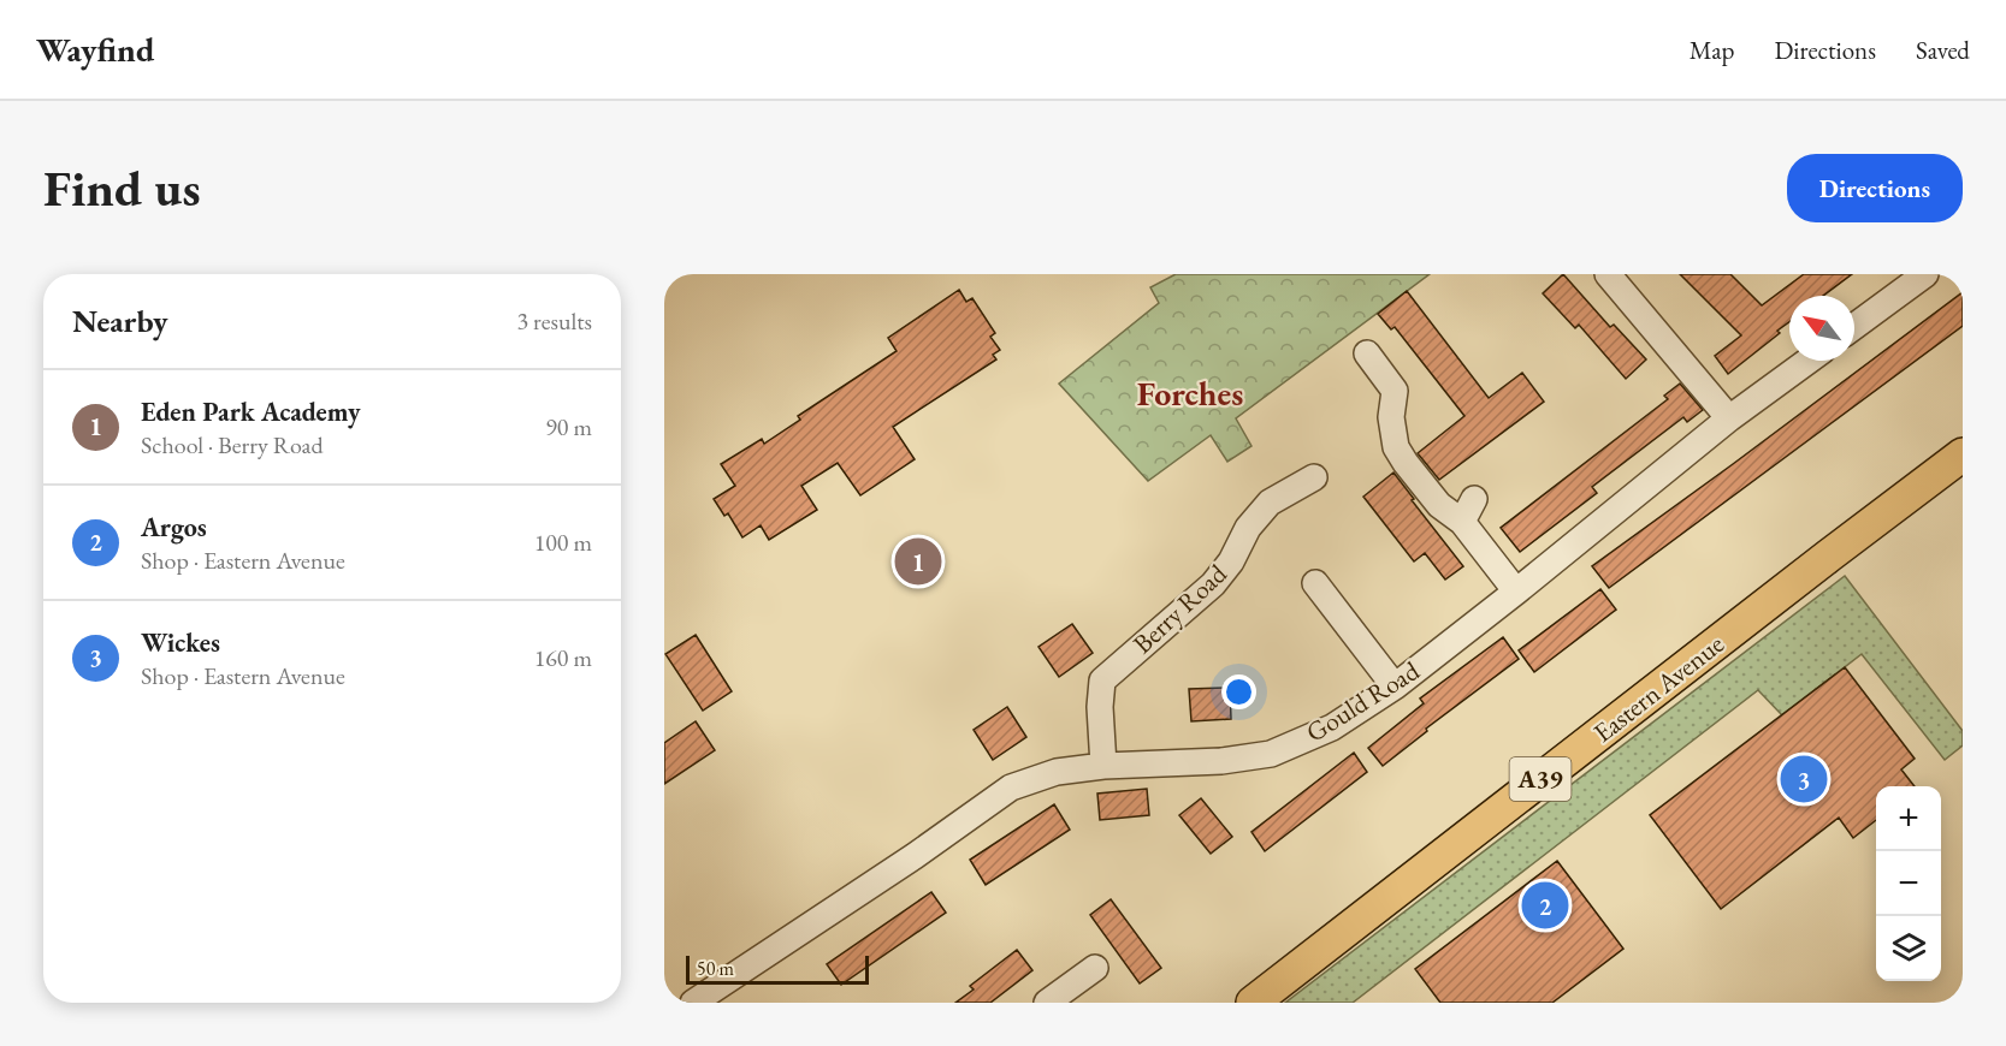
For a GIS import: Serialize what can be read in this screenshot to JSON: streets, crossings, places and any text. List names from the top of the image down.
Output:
{
  "streets": {
    "main road": ["Eastern Avenue", "A39"],
    "street": ["Berry Road", "Gould Road"]
  },
  "crossings": [
    ["Berry Road", "Gould Road"]
  ],
  "districts": ["Forches"],
  "scale_bar": "50 m",
  "north": "top left",
  "page": {
    "header": "Wayfind",
    "nav": ["Map", "Directions", "Saved"],
    "buttons": "Directions",
    "title": "Find us",
    "heading": ["Nearby", "3 results"],
    "list": [
      {
        "mark": "1",
        "name": "Eden Park Academy",
        "note": "School · Berry Road",
        "value": "90 m"
      },
      {
        "mark": "2",
        "name": "Argos",
        "note": "Shop · Eastern Avenue",
        "value": "100 m"
      },
      {
        "mark": "3",
        "name": "Wickes",
        "note": "Shop · Eastern Avenue",
        "value": "160 m"
      }
    ],
    "pins": ["1", "3", "2"],
    "map_buttons": ["+", "−"],
    "scale": "50 m"
  }
}
